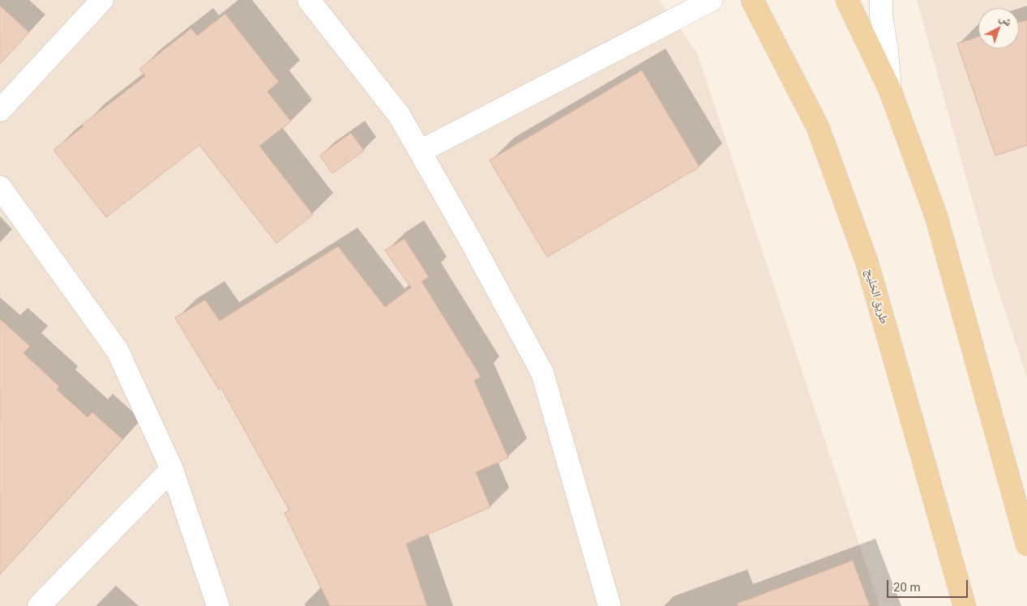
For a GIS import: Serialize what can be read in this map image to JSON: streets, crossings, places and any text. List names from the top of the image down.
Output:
{
  "streets": {
    "main road": ["طريق الخليج"]
  },
  "scale_bar": "20 m",
  "north": "top right"
}
